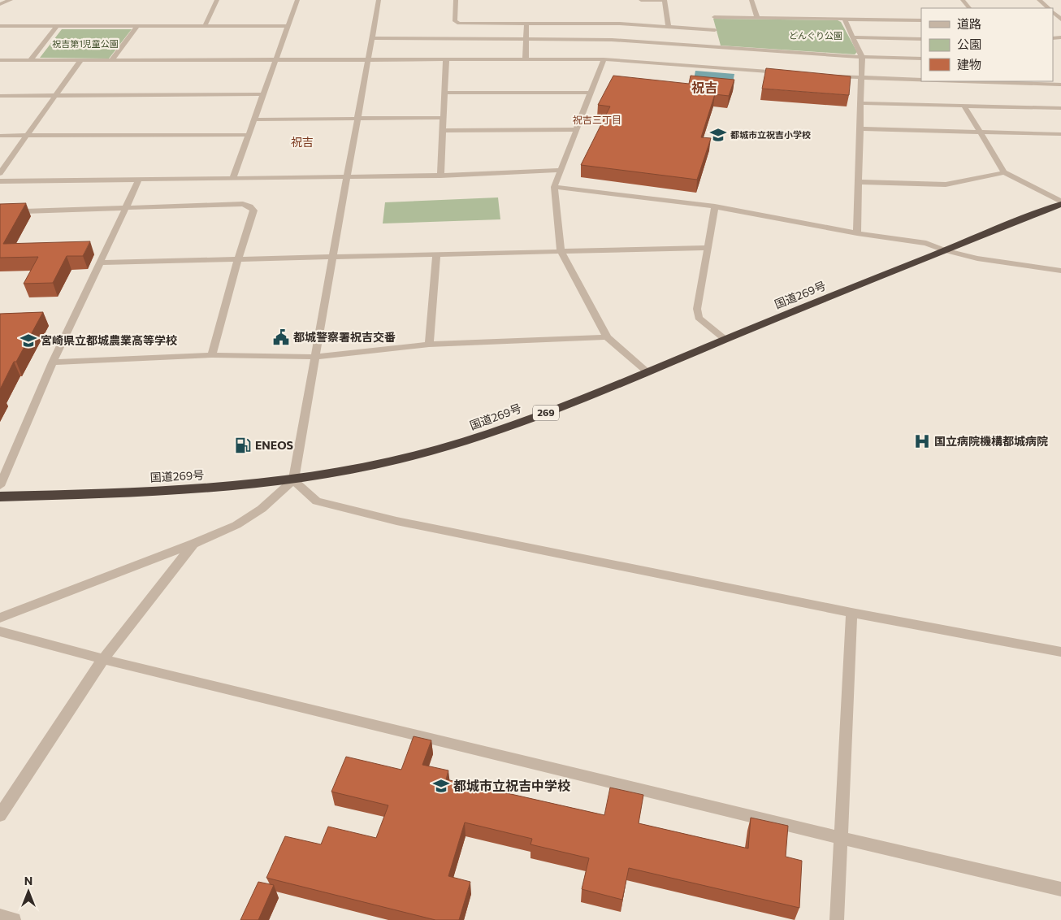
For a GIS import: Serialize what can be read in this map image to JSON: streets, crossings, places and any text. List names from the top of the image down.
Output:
{
  "streets": {
    "highway": ["国道269号", "269"]
  },
  "districts": ["祝吉", "祝吉三丁目", "祝吉"],
  "parks": ["どんぐり公園", "祝吉第1児童公園"],
  "places": {
    "school or university": ["都城市立祝吉小学校", "宮崎県立都城農業高等学校", "都城市立祝吉中学校"],
    "public building": ["都城警察署祝吉交番"],
    "hospital": ["国立病院機構都城病院"],
    "fuel station": ["ENEOS"]
  },
  "legend": ["道路", "公園", "建物"],
  "north": "top"
}
